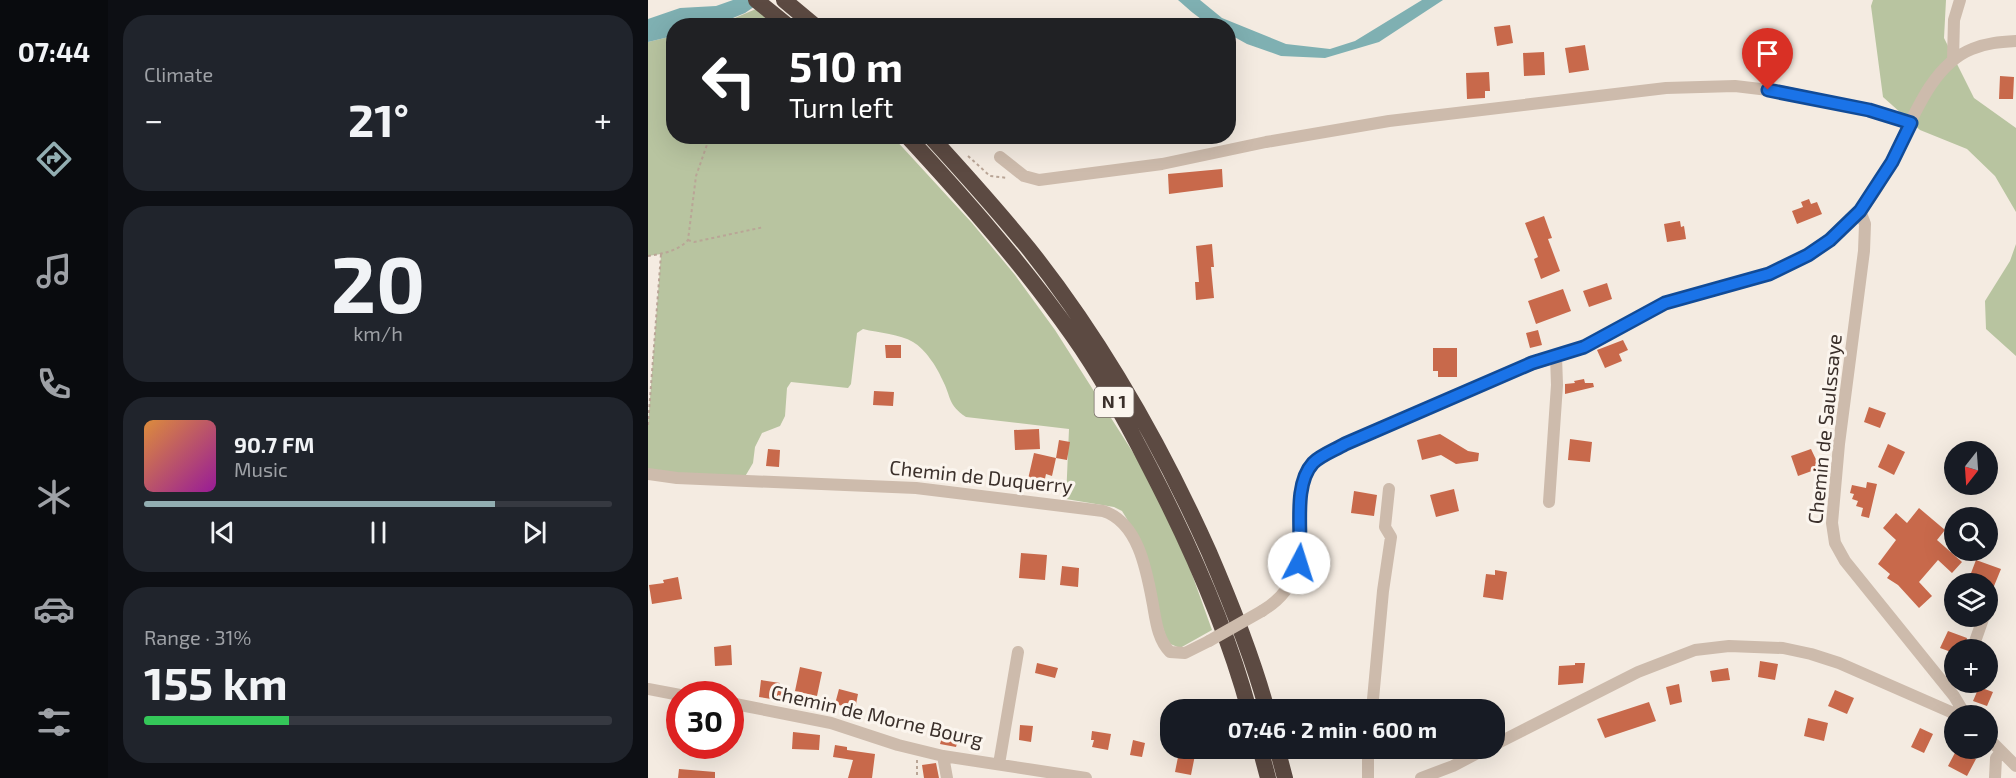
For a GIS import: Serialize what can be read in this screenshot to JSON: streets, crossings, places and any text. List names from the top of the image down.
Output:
{
  "streets": {
    "highway": ["N 1"],
    "street": ["Chemin de Saulssaye", "Chemin de Duquerry", "Chemin de Morne Bourg"]
  },
  "north": "bottom",
  "page": {
    "tabs": "07:44",
    "tile": [
      "Climate",
      ["20", "km/h"],
      ["Range · 31%", "155 km"]
    ],
    "turn": ["510 m", "Turn left"],
    "heat": ["−", "21°", "+"],
    "song": ["90.7 FM", "Music"],
    "map_buttons": ["+", "−"],
    "limit": "30",
    "trip": "07:46 · 2 min · 600 m"
  }
}
